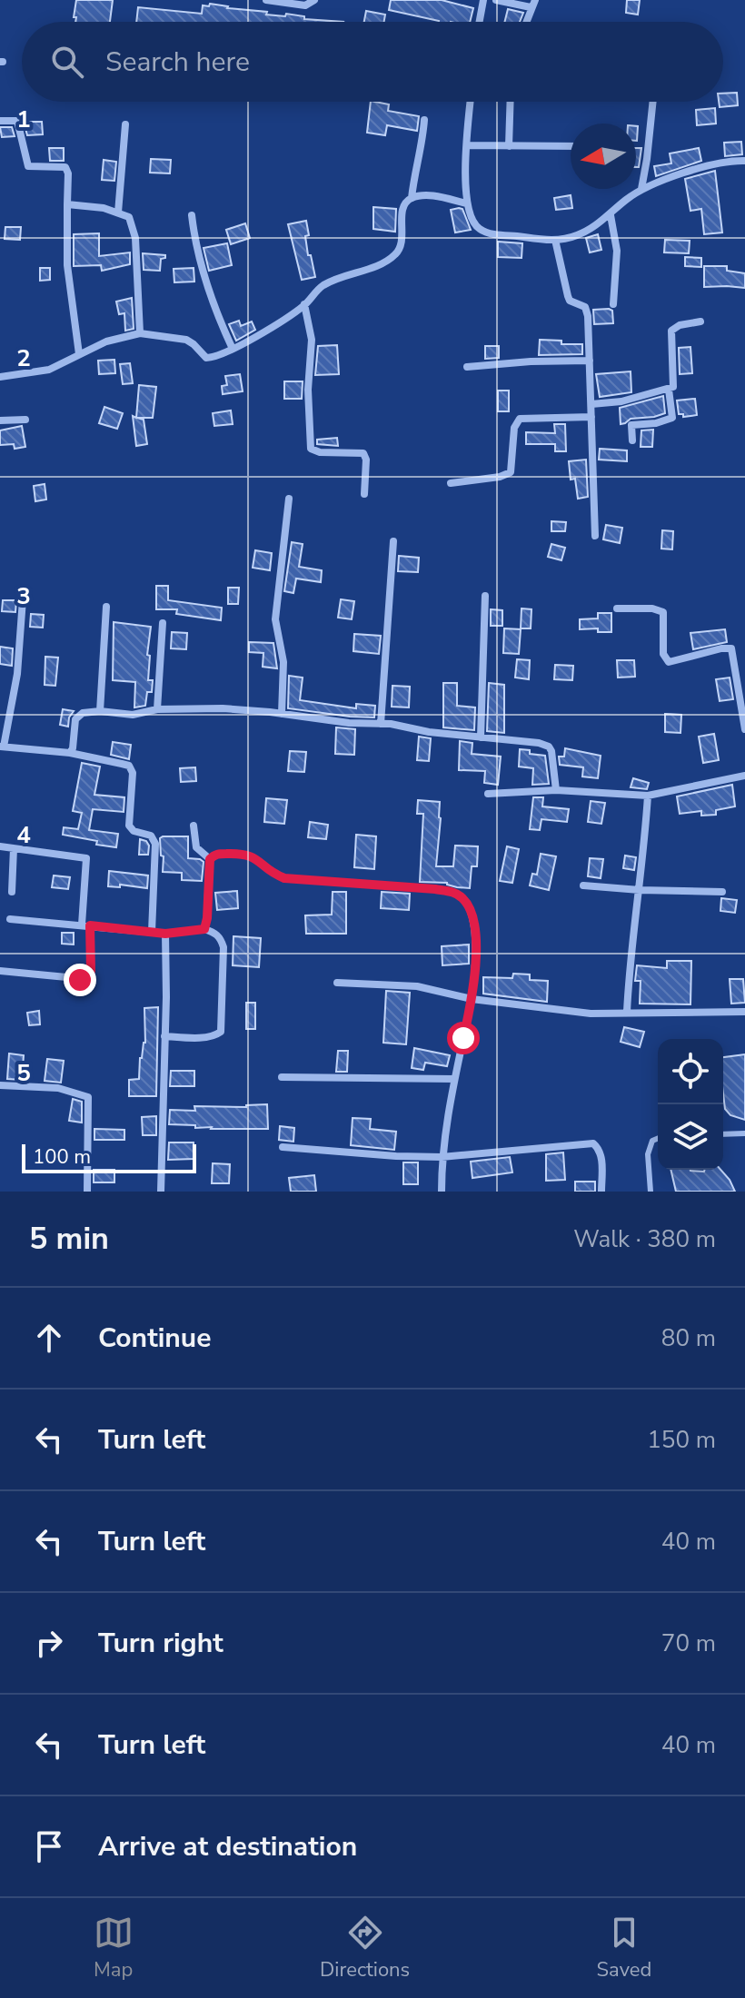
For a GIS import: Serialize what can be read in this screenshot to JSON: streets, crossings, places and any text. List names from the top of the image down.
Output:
{
  "scale_bar": "100 m",
  "north": "left",
  "page": {
    "search": "Search here",
    "scale": "100 m",
    "heading": ["5 min", "Walk · 380 m"],
    "list": [
      ["Continue", "80 m"],
      ["Turn left", "150 m"],
      ["Turn left", "40 m"],
      ["Turn right", "70 m"],
      ["Turn left", "40 m"],
      "Arrive at destination"
    ],
    "nav": ["Map", "Directions", "Saved"]
  },
  "grid": {
    "rows": [
      "1",
      "2",
      "3",
      "4",
      "5"
    ]
  }
}
